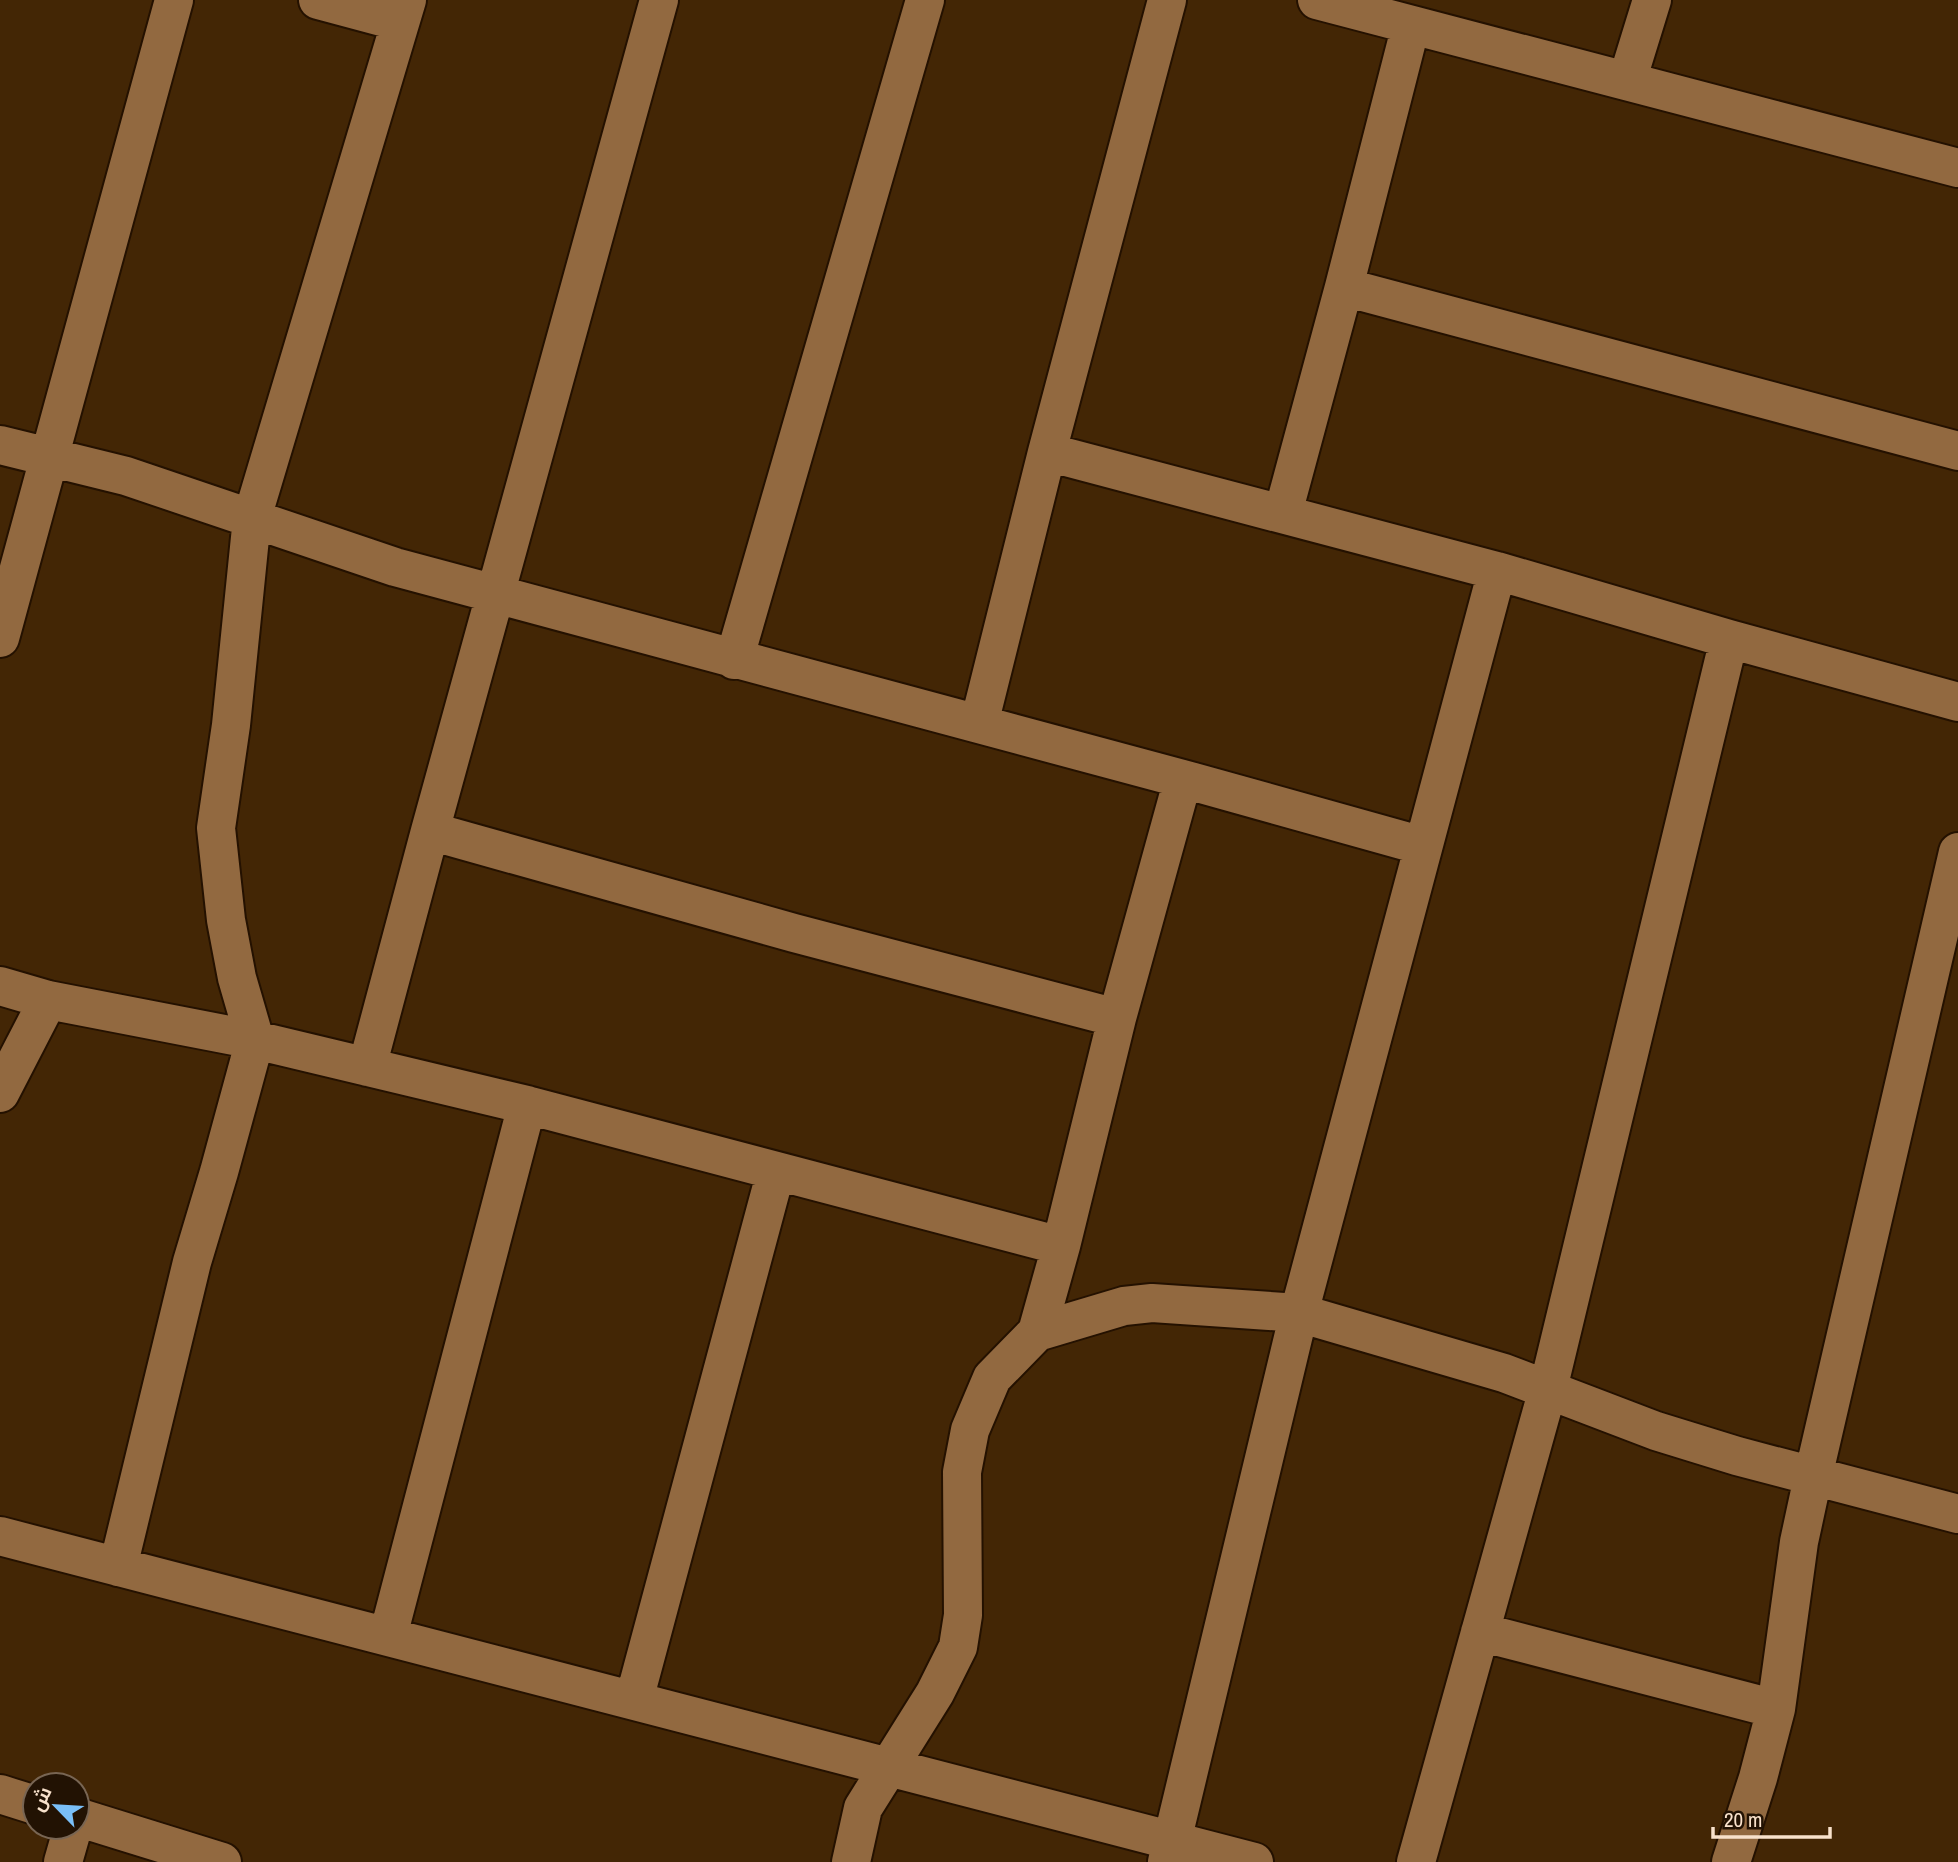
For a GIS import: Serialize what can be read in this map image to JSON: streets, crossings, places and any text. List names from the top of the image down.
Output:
{
  "scale_bar": "20 m",
  "north": "top left"
}
